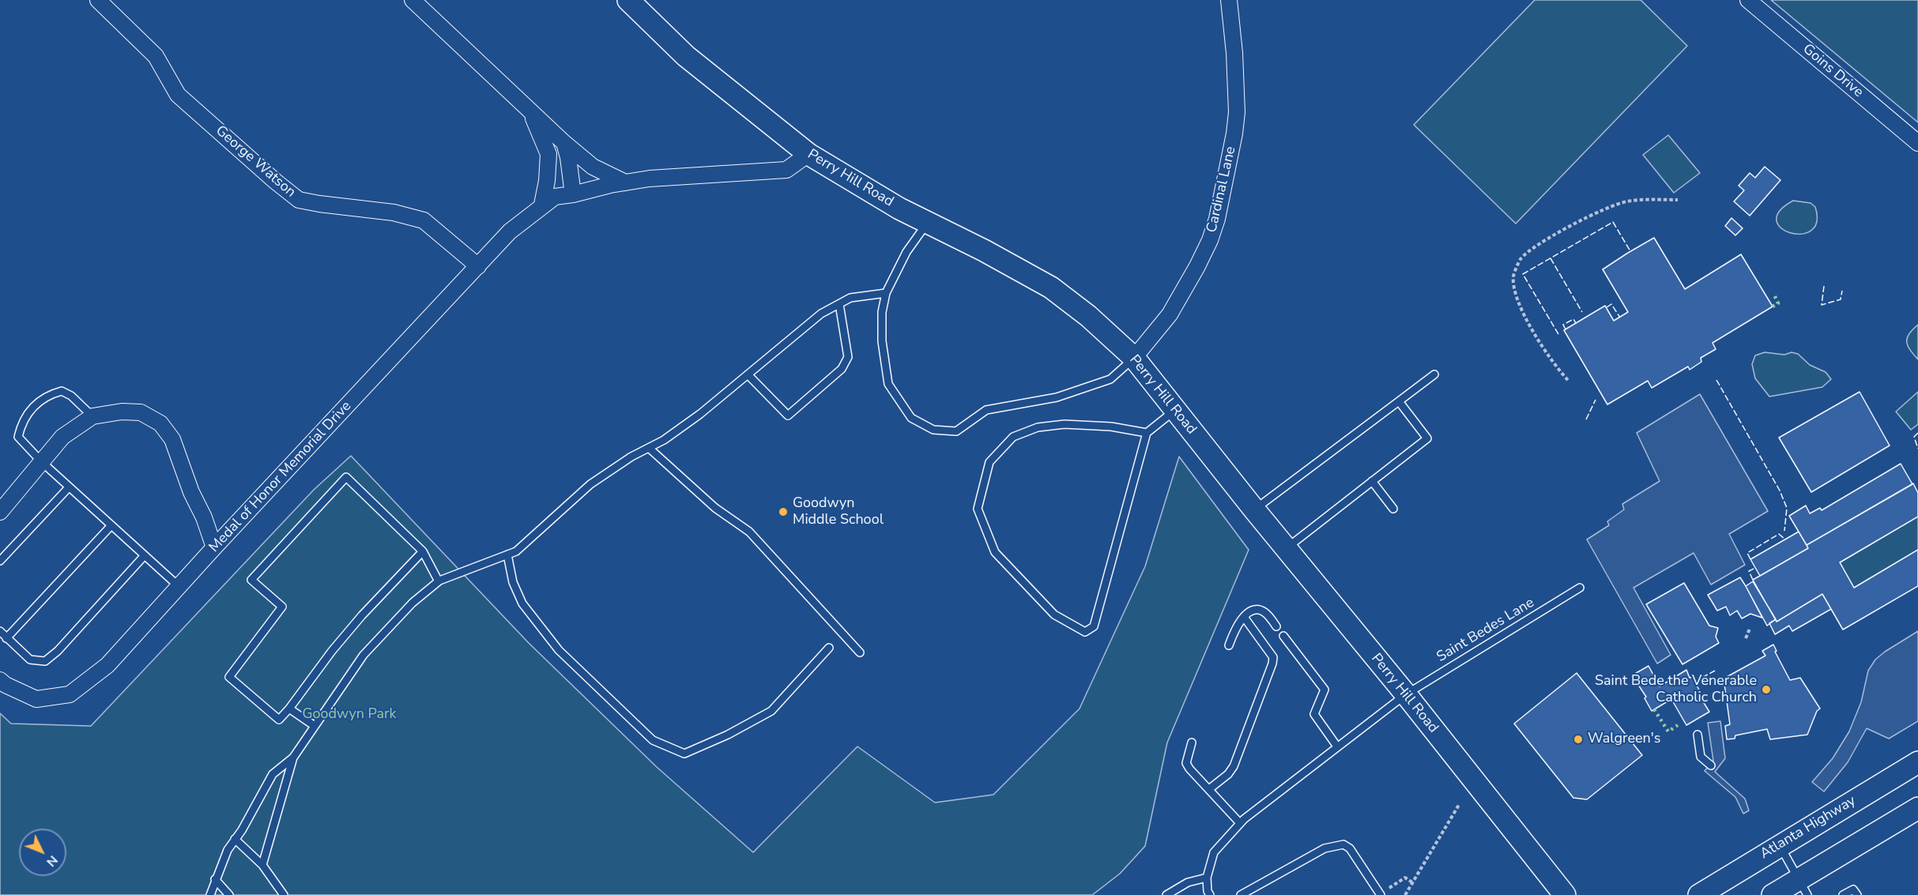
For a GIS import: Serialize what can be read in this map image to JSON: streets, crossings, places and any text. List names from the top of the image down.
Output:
{
  "streets": {
    "main road": ["Perry Hill Road", "Atlanta Highway"],
    "street": [
      "Goins Drive",
      "George Watson",
      "Cardinal Lane",
      "Medal of Honor Memorial Drive"
    ],
    "lane": ["Saint Bedes Lane"]
  },
  "crossings": [
    ["George Watson", "Medal of Honor Memorial Drive"],
    ["Perry Hill Road", "Cardinal Lane"],
    ["Perry Hill Road", "Medal of Honor Memorial Drive"],
    ["Perry Hill Road", "Saint Bedes Lane"]
  ],
  "parks": ["Goodwyn Park"],
  "places": ["Goodwyn Middle School", "Saint Bede the Venerable Catholic Church", "Walgreen's"],
  "north": "bottom right"
}
